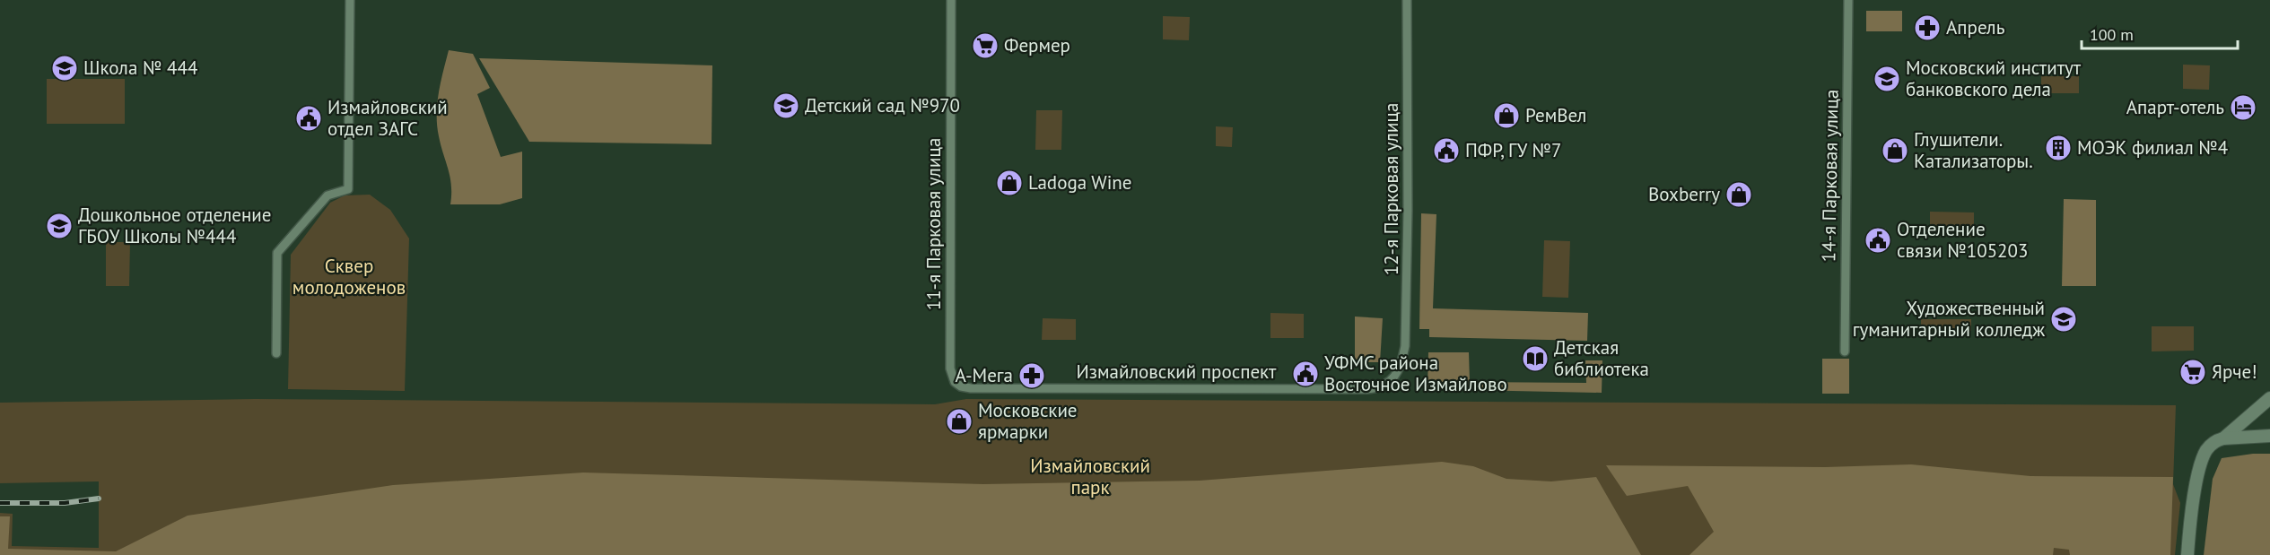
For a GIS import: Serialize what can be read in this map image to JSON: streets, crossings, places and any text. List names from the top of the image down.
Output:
{
  "streets": {
    "street": [
      "14-я Парковая улица",
      "12-я Парковая улица",
      "11-я Парковая улица",
      "Измайловский проспект"
    ]
  },
  "crossings": [
    ["12-я Парковая улица", "Измайловский проспект"],
    ["11-я Парковая улица", "Измайловский проспект"]
  ],
  "parks": ["Сквер молодоженов", "Измайловский парк"],
  "places": {
    "pharmacy": ["Апрель", "А-Мега"],
    "supermarket": ["Фермер", "Ярче!"],
    "school or university": [
      "Школа № 444",
      "Московский институт банковского дела",
      "Детский сад №970",
      "Дошкольное отделение ГБОУ Школы №444",
      "Художественный гуманитарный колледж"
    ],
    "hotel": ["Апарт-отель"],
    "shop": [
      "РемВел",
      "Глушители. Катализаторы.",
      "Ladoga Wine",
      "Boxberry",
      "Московские ярмарки"
    ],
    "public building": [
      "Измайловский отдел ЗАГС",
      "ПФР, ГУ №7",
      "Отделение связи №105203",
      "УФМС района Восточное Измайлово"
    ],
    "building": ["МОЭК филиал №4"],
    "library": ["Детская библиотека"]
  },
  "scale_bar": "100 m"
}
